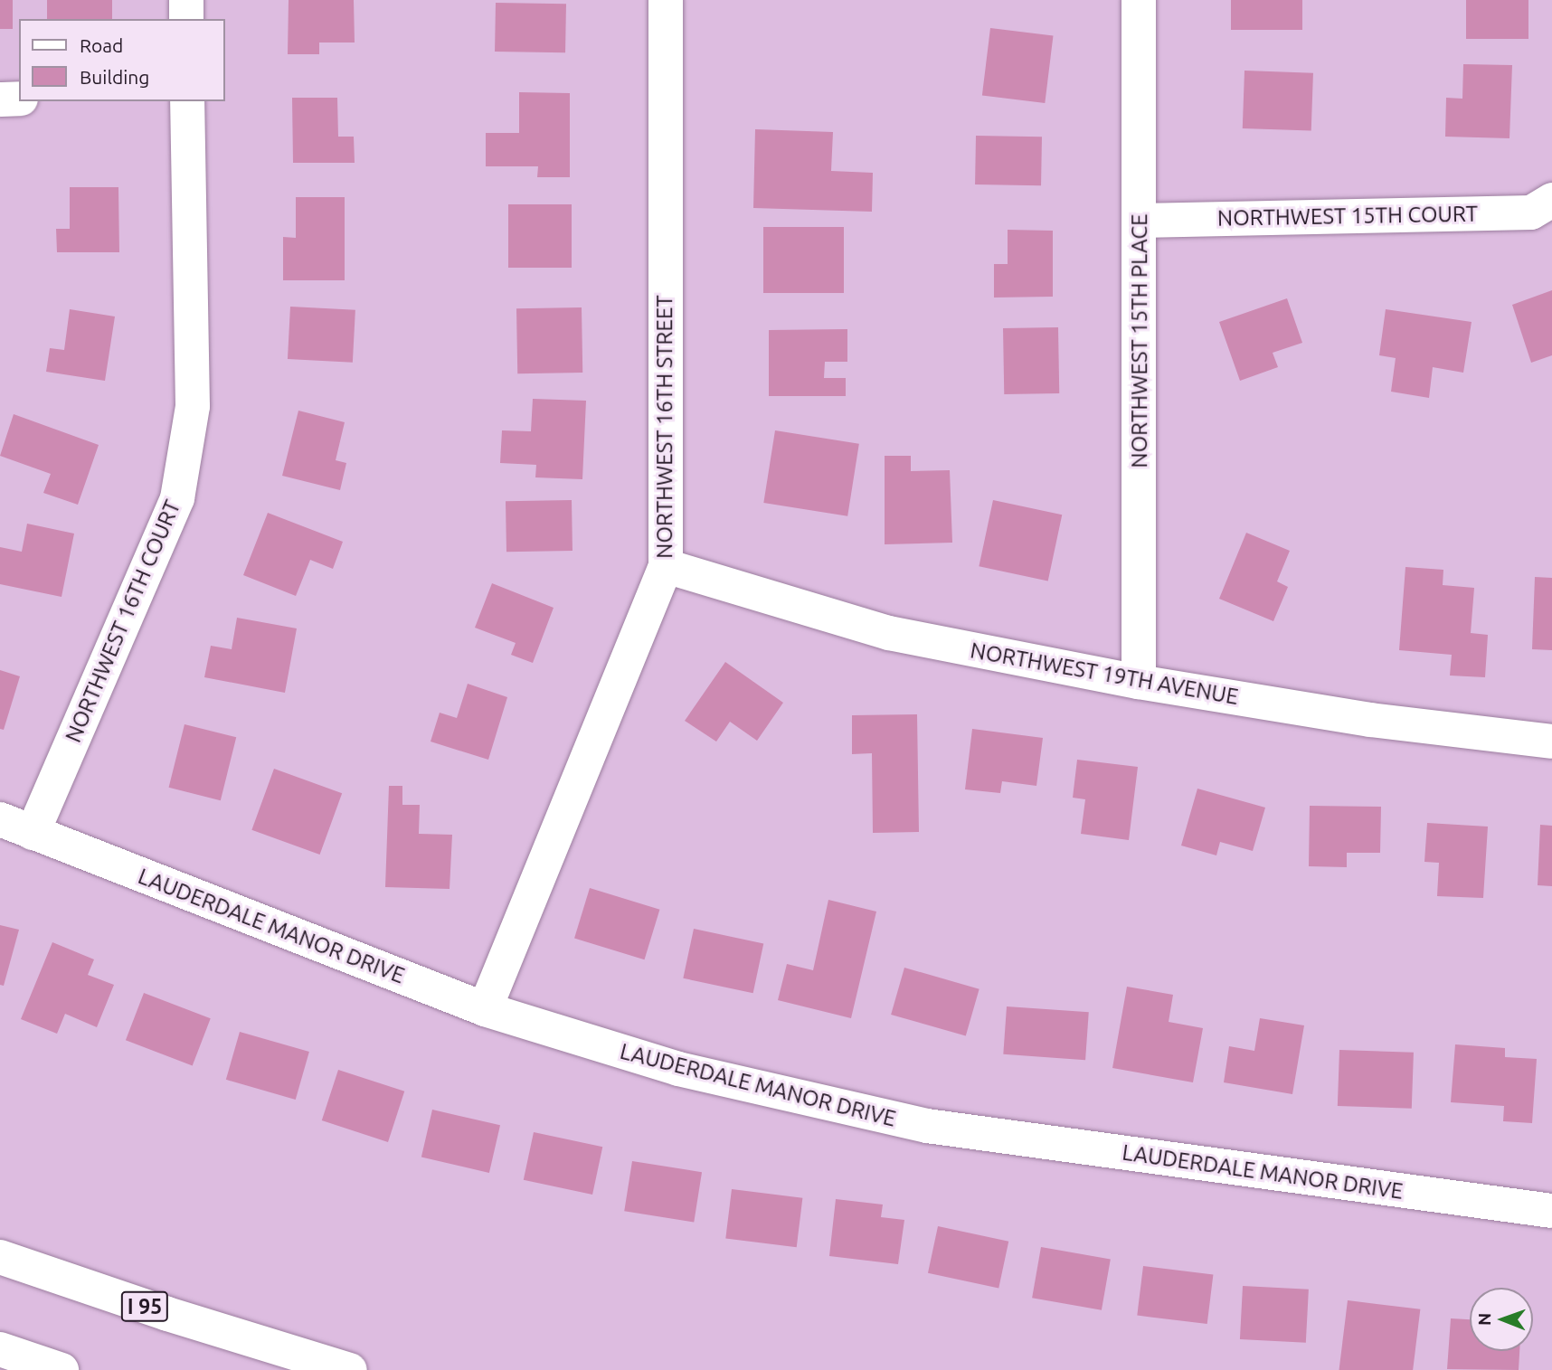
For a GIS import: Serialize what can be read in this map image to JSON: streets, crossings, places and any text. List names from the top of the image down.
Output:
{
  "streets": {
    "main road": [
      "NORTHWEST 15TH COURT",
      "NORTHWEST 15TH PLACE",
      "NORTHWEST 16TH STREET",
      "NORTHWEST 16TH COURT",
      "NORTHWEST 19TH AVENUE",
      "LAUDERDALE MANOR DRIVE",
      "I 95"
    ]
  },
  "crossings": [
    ["NORTHWEST 15TH COURT", "NORTHWEST 15TH PLACE"],
    ["NORTHWEST 15TH PLACE", "NORTHWEST 19TH AVENUE"],
    ["NORTHWEST 16TH STREET", "NORTHWEST 19TH AVENUE"],
    ["NORTHWEST 16TH STREET", "LAUDERDALE MANOR DRIVE"],
    ["NORTHWEST 16TH COURT", "LAUDERDALE MANOR DRIVE"]
  ],
  "legend": ["Road", "Building"],
  "north": "left"
}
